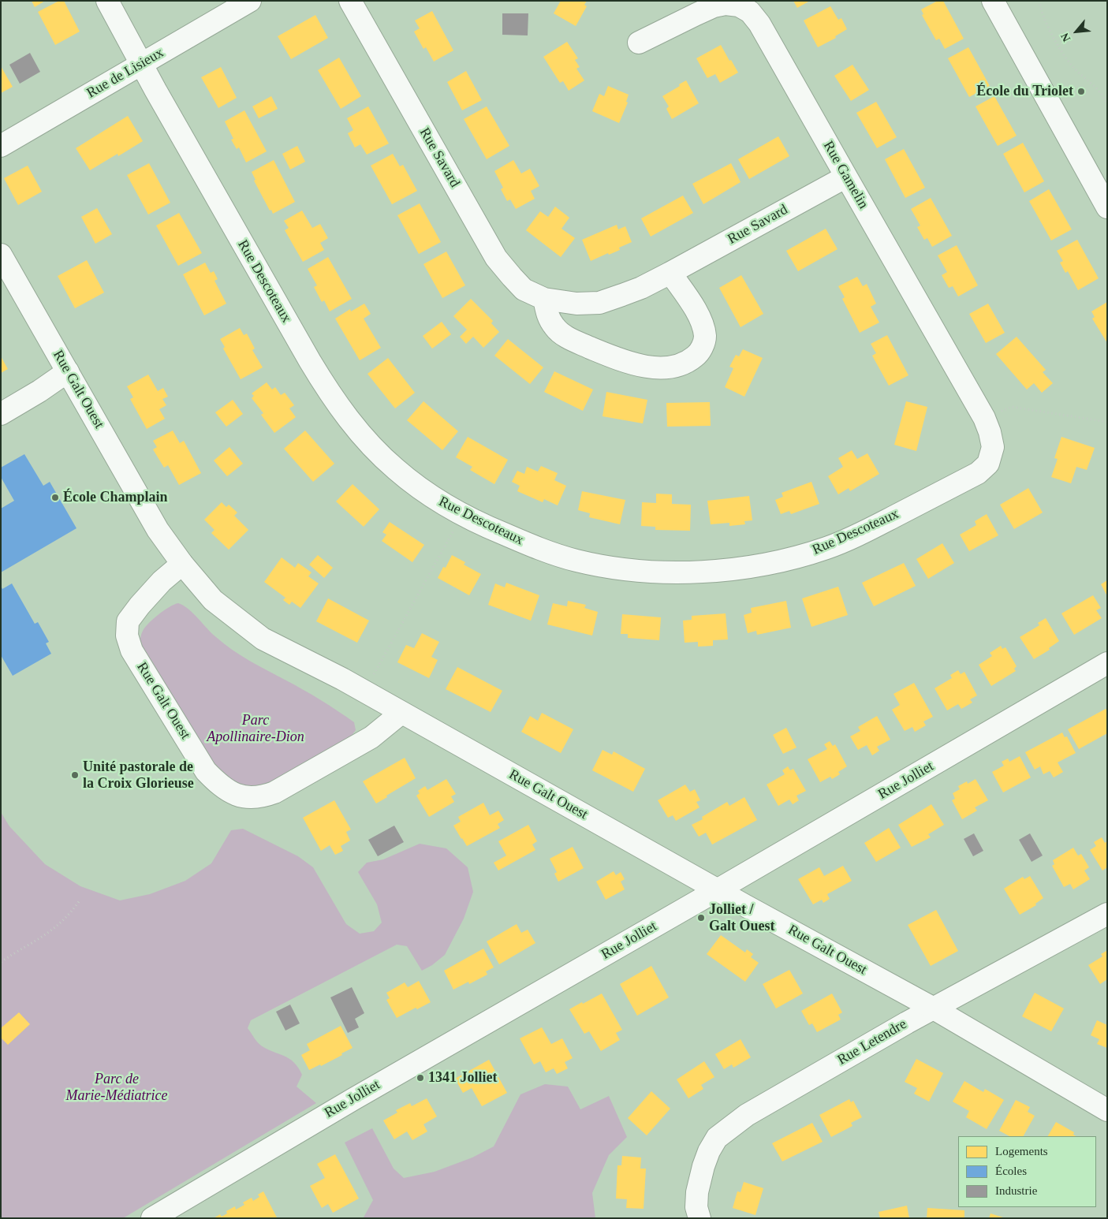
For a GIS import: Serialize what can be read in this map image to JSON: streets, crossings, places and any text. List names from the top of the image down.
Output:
{
  "streets": {
    "street": [
      "Rue de Lisieux",
      "Rue Savard",
      "Rue Gamelin",
      "Rue Descoteaux",
      "Rue Galt Ouest",
      "Rue Jolliet",
      "Rue Letendre"
    ]
  },
  "crossings": [
    ["Rue de Lisieux", "Rue Descoteaux"],
    ["Rue Savard", "Rue Gamelin"],
    ["Rue Gamelin", "Rue Descoteaux"],
    ["Rue Galt Ouest", "Rue Jolliet"],
    ["Rue Galt Ouest", "Rue Letendre"]
  ],
  "parks": ["Parc Apollinaire-Dion", "Parc de Marie-Médiatrice"],
  "places": [
    "École du Triolet",
    "École Champlain",
    "Unité pastorale de la Croix Glorieuse",
    "Jolliet / Galt Ouest",
    "1341 Jolliet"
  ],
  "legend": ["Logements", "Écoles", "Industrie"],
  "north": "bottom left"
}
